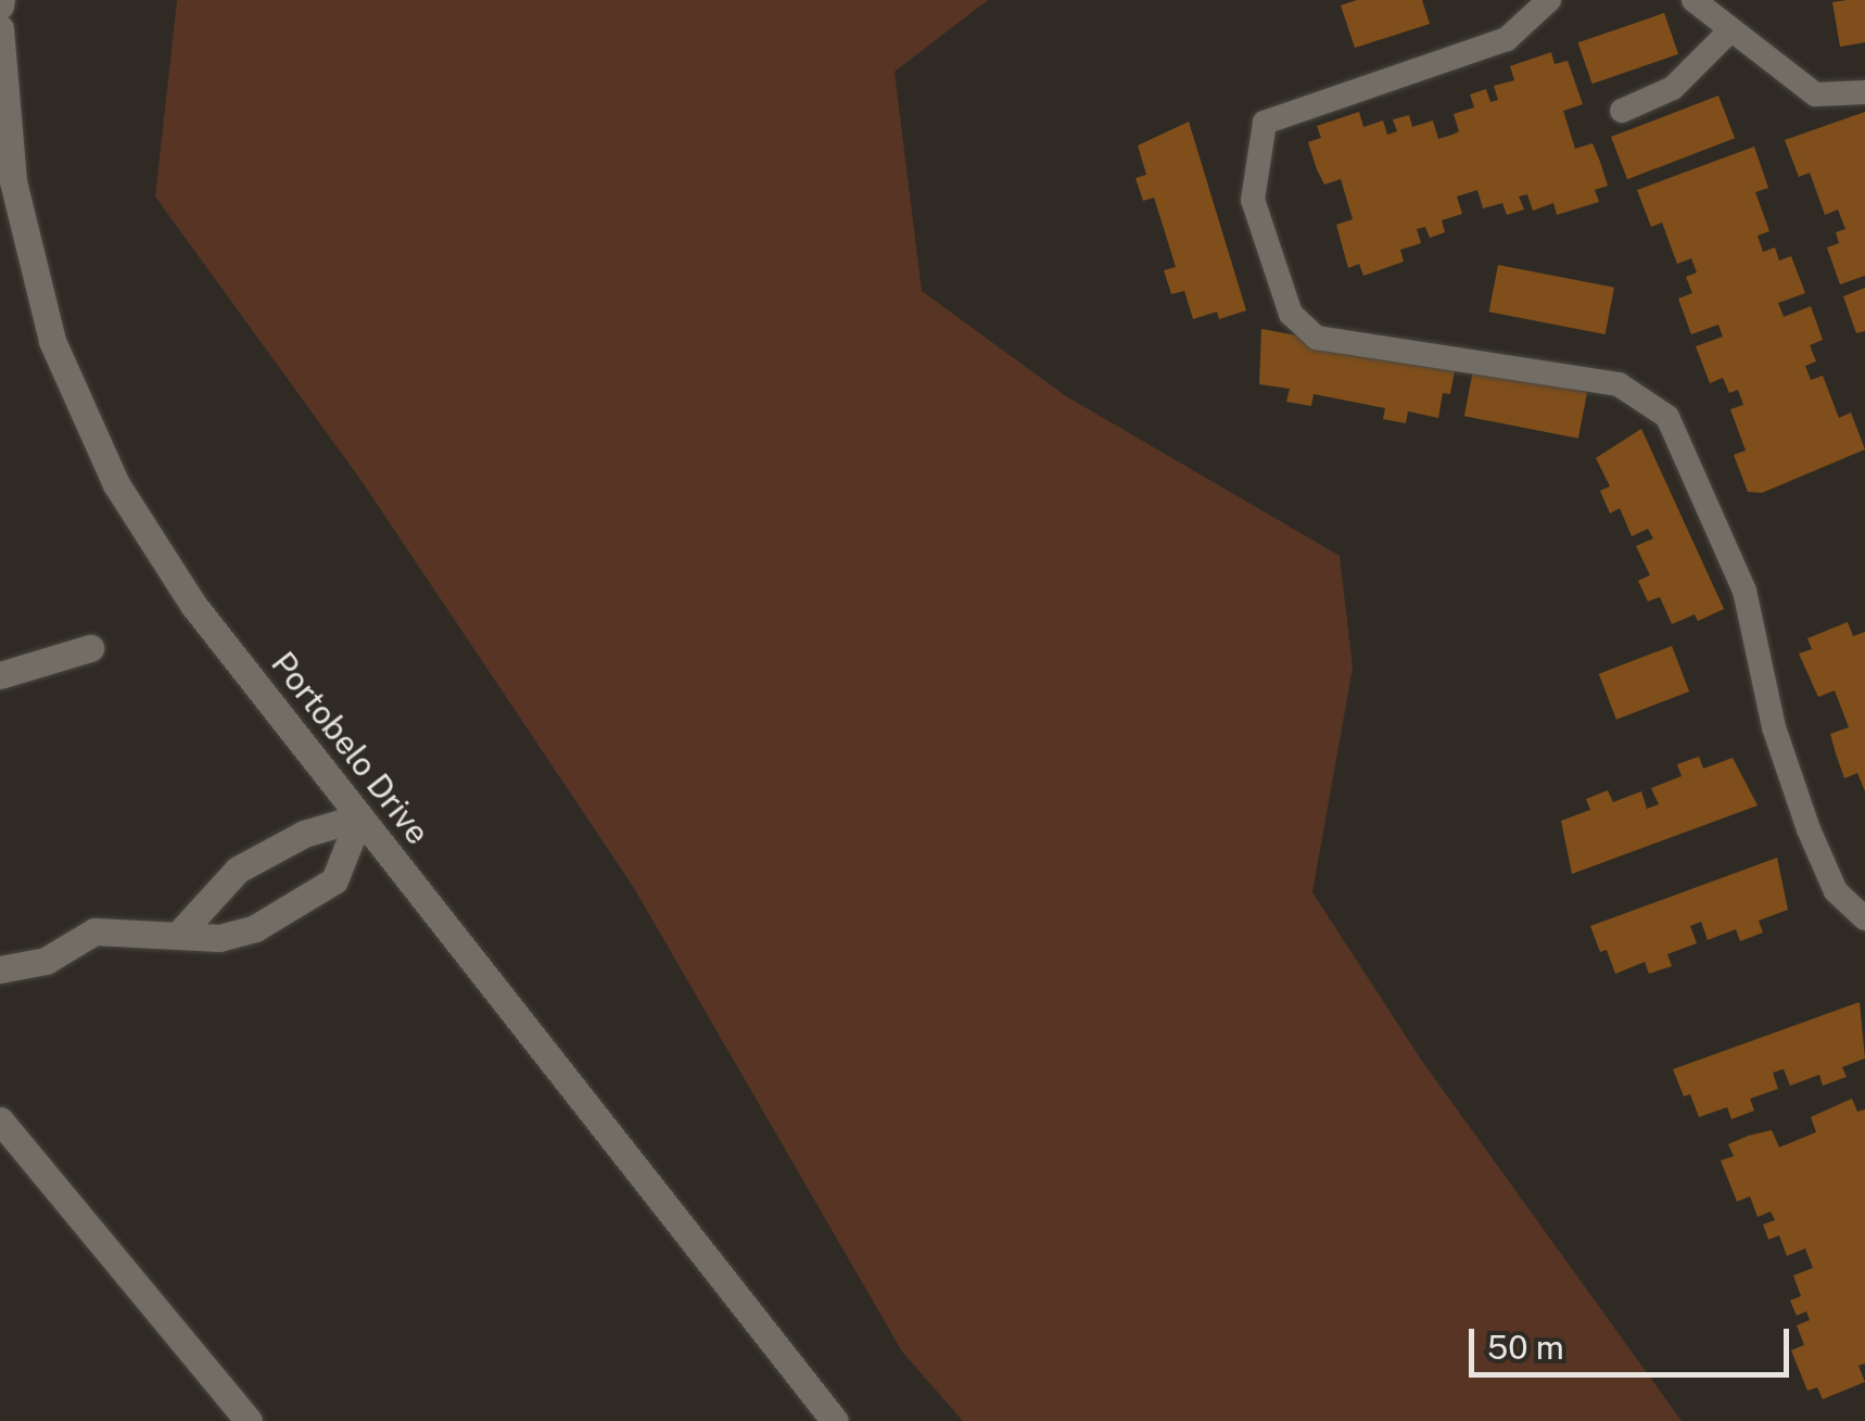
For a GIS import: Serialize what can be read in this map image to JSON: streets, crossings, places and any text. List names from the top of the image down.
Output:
{
  "streets": {
    "street": ["Portobelo Drive"]
  },
  "scale_bar": "50 m"
}
